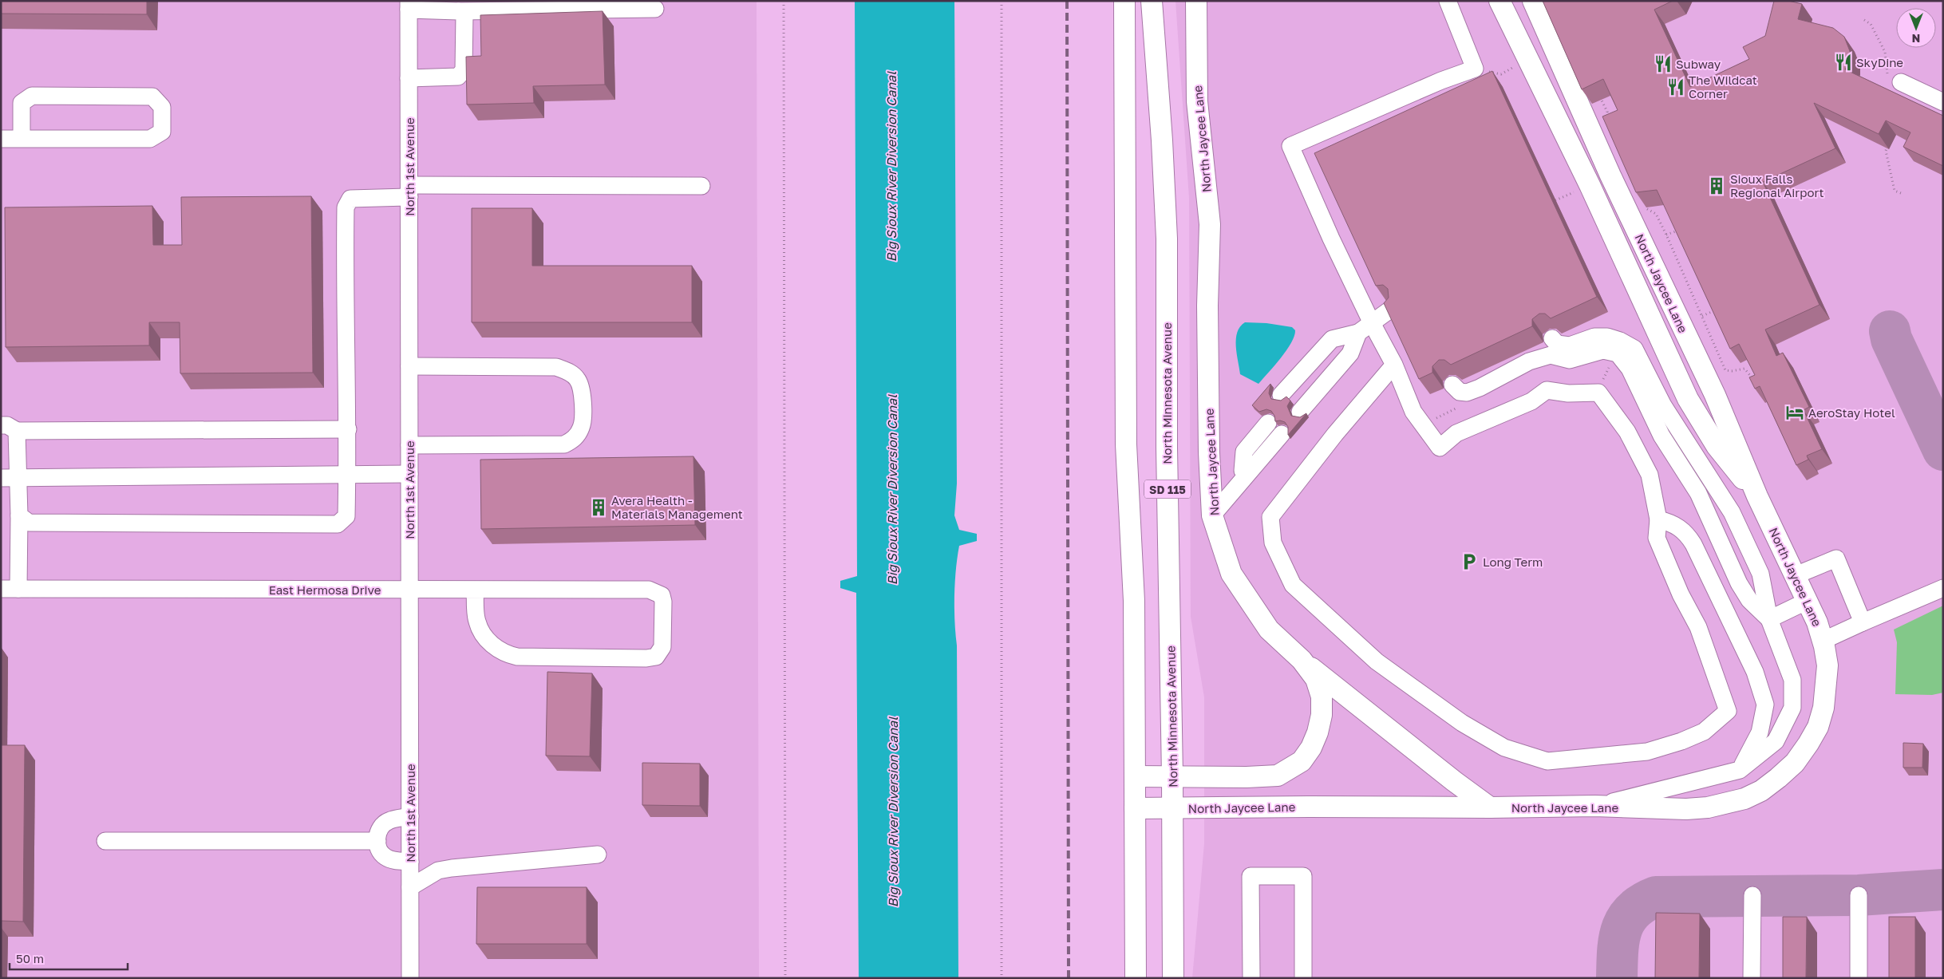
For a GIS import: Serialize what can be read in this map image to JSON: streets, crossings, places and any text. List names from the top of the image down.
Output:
{
  "streets": {
    "main road": ["North Jaycee Lane", "North Minnesota Avenue", "SD 115"],
    "street": ["North 1st Avenue", "East Hermosa Drive"]
  },
  "crossings": [
    ["North Jaycee Lane", "North Minnesota Avenue"],
    ["North Jaycee Lane", "SD 115"],
    ["North 1st Avenue", "East Hermosa Drive"]
  ],
  "water": ["Big Sioux River Diversion Canal"],
  "places": {
    "restaurant": ["SkyDine", "Subway", "The Wildcat Corner"],
    "building": ["Sioux Falls Regional Airport", "Avera Health - Materials Management"],
    "hotel": ["AeroStay Hotel"],
    "parking": ["Long Term"]
  },
  "scale_bar": "50 m",
  "north": "bottom"
}
